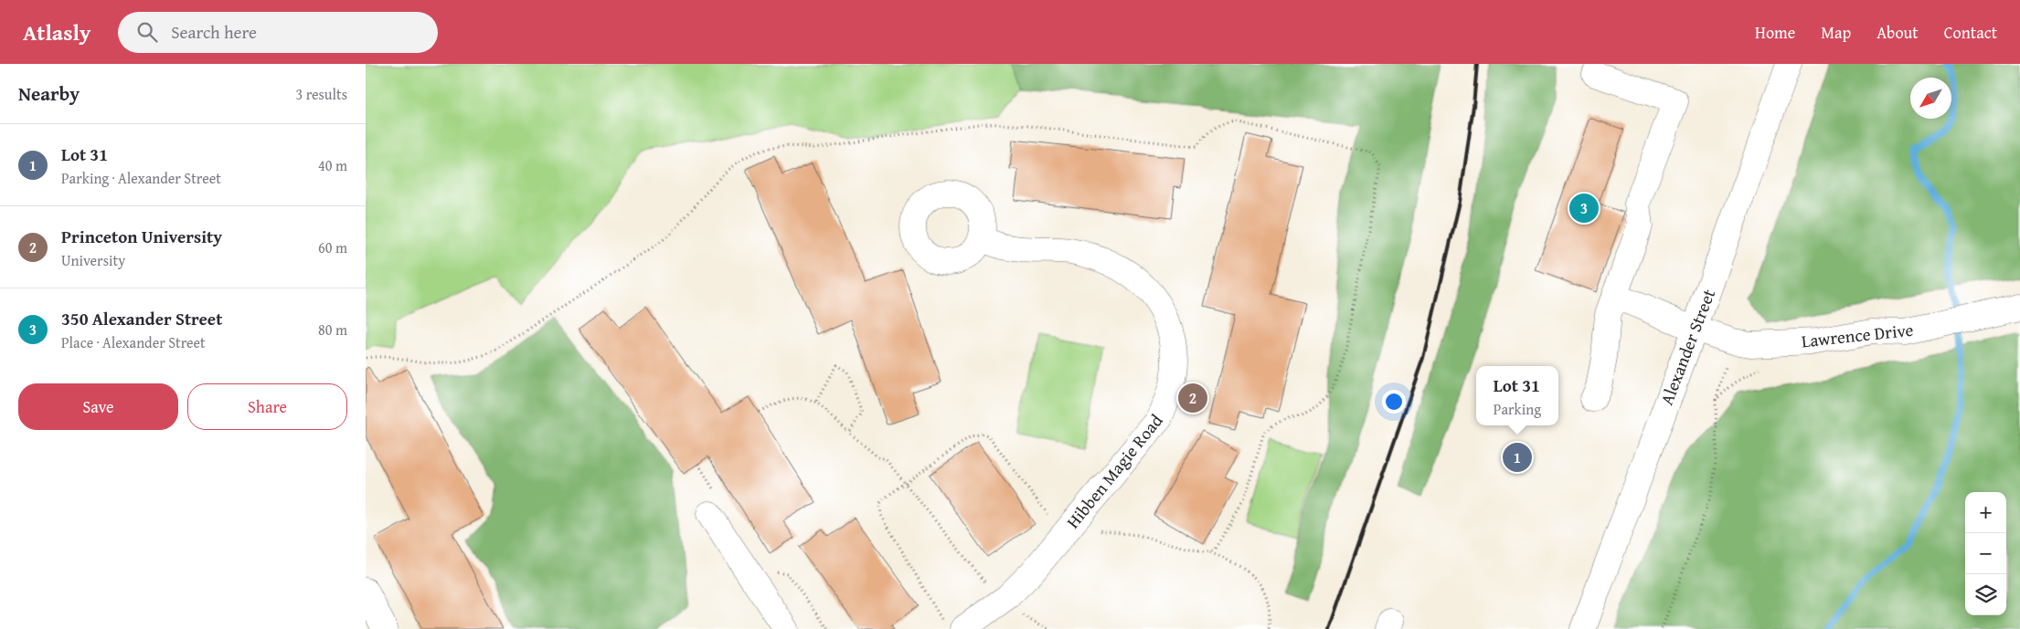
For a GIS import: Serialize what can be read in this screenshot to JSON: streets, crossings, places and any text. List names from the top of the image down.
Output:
{
  "streets": {
    "main road": ["Lawrence Drive", "Alexander Street", "Hibben Magie Road"]
  },
  "crossings": [
    ["Lawrence Drive", "Alexander Street"]
  ],
  "north": "bottom left",
  "page": {
    "header": "Atlasly",
    "search": "Search here",
    "nav": [
      "Home",
      "Map",
      "About",
      "Contact"
    ],
    "heading": ["Nearby", "3 results"],
    "list": [
      {
        "mark": "1",
        "name": "Lot 31",
        "note": "Parking · Alexander Street",
        "value": "40 m"
      },
      {
        "mark": "2",
        "name": "Princeton University",
        "note": "University",
        "value": "60 m"
      },
      {
        "mark": "3",
        "name": "350 Alexander Street",
        "note": "Place · Alexander Street",
        "value": "80 m"
      }
    ],
    "pins": ["3", "2", "1"],
    "popup": ["Lot 31", "Parking"],
    "buttons": ["Save", "Share"],
    "map_buttons": ["+", "−"]
  }
}
